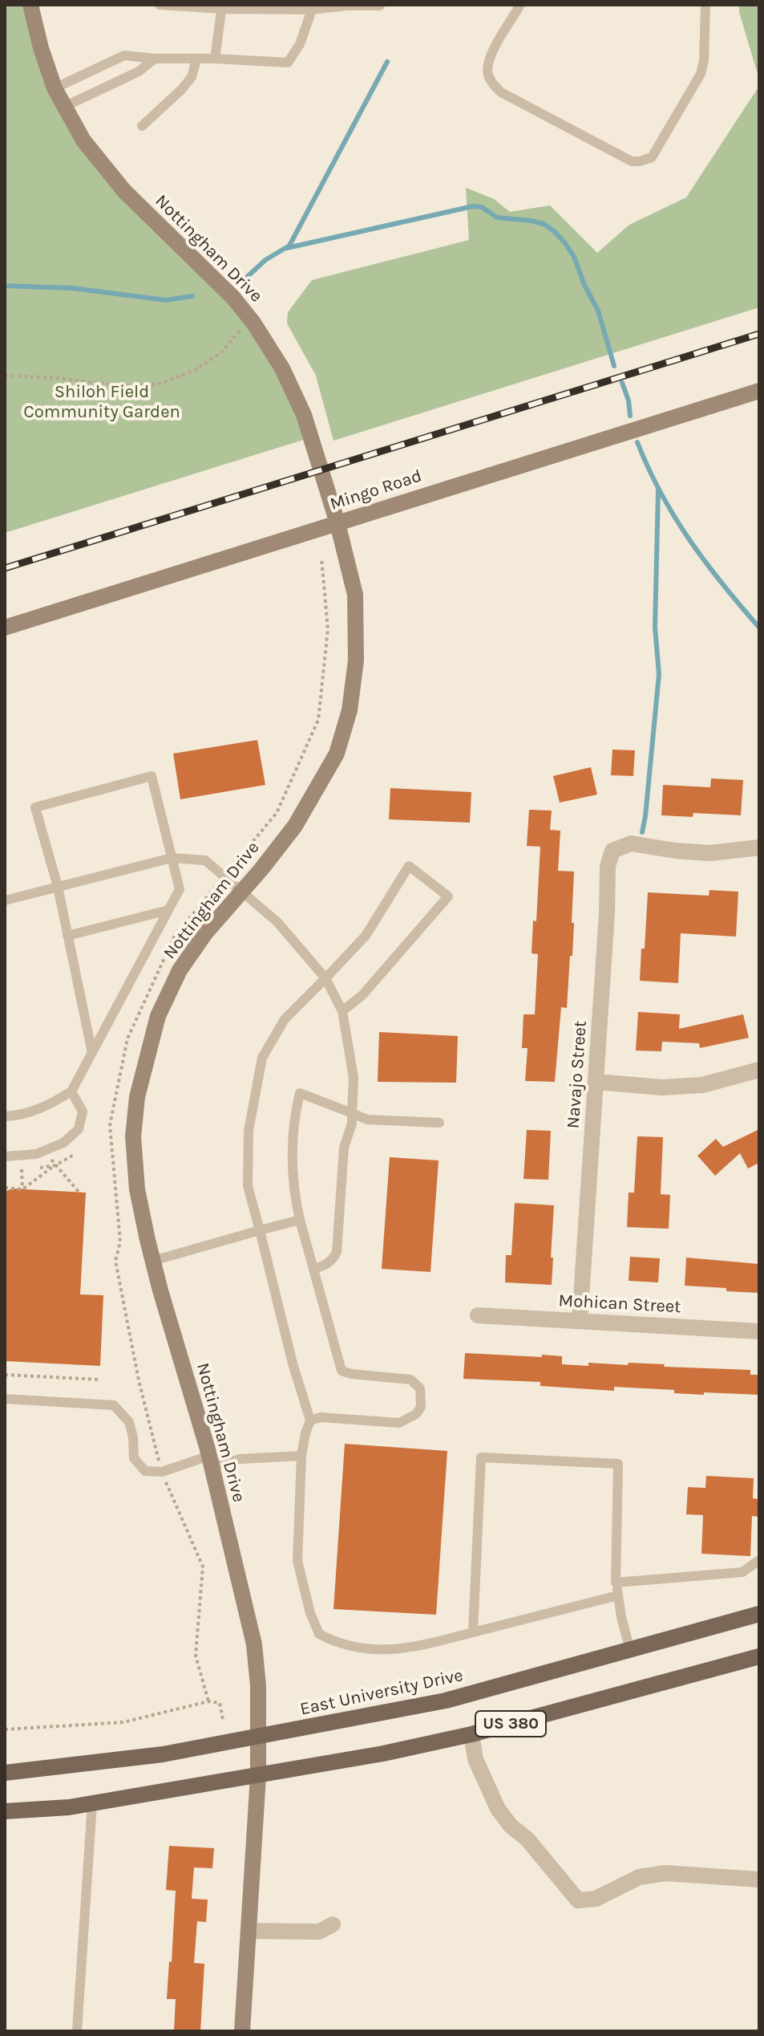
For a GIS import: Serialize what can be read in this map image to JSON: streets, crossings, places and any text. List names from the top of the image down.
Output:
{
  "streets": {
    "main road": ["East University Drive", "US 380"],
    "street": [
      "Nottingham Drive",
      "Mingo Road",
      "Navajo Street",
      "Mohican Street"
    ]
  },
  "crossings": [
    ["Nottingham Drive", "Mingo Road"],
    ["Nottingham Drive", "East University Drive"],
    ["Nottingham Drive", "US 380"],
    ["Navajo Street", "Mohican Street"]
  ],
  "parks": ["Shiloh Field Community Garden"]
}
